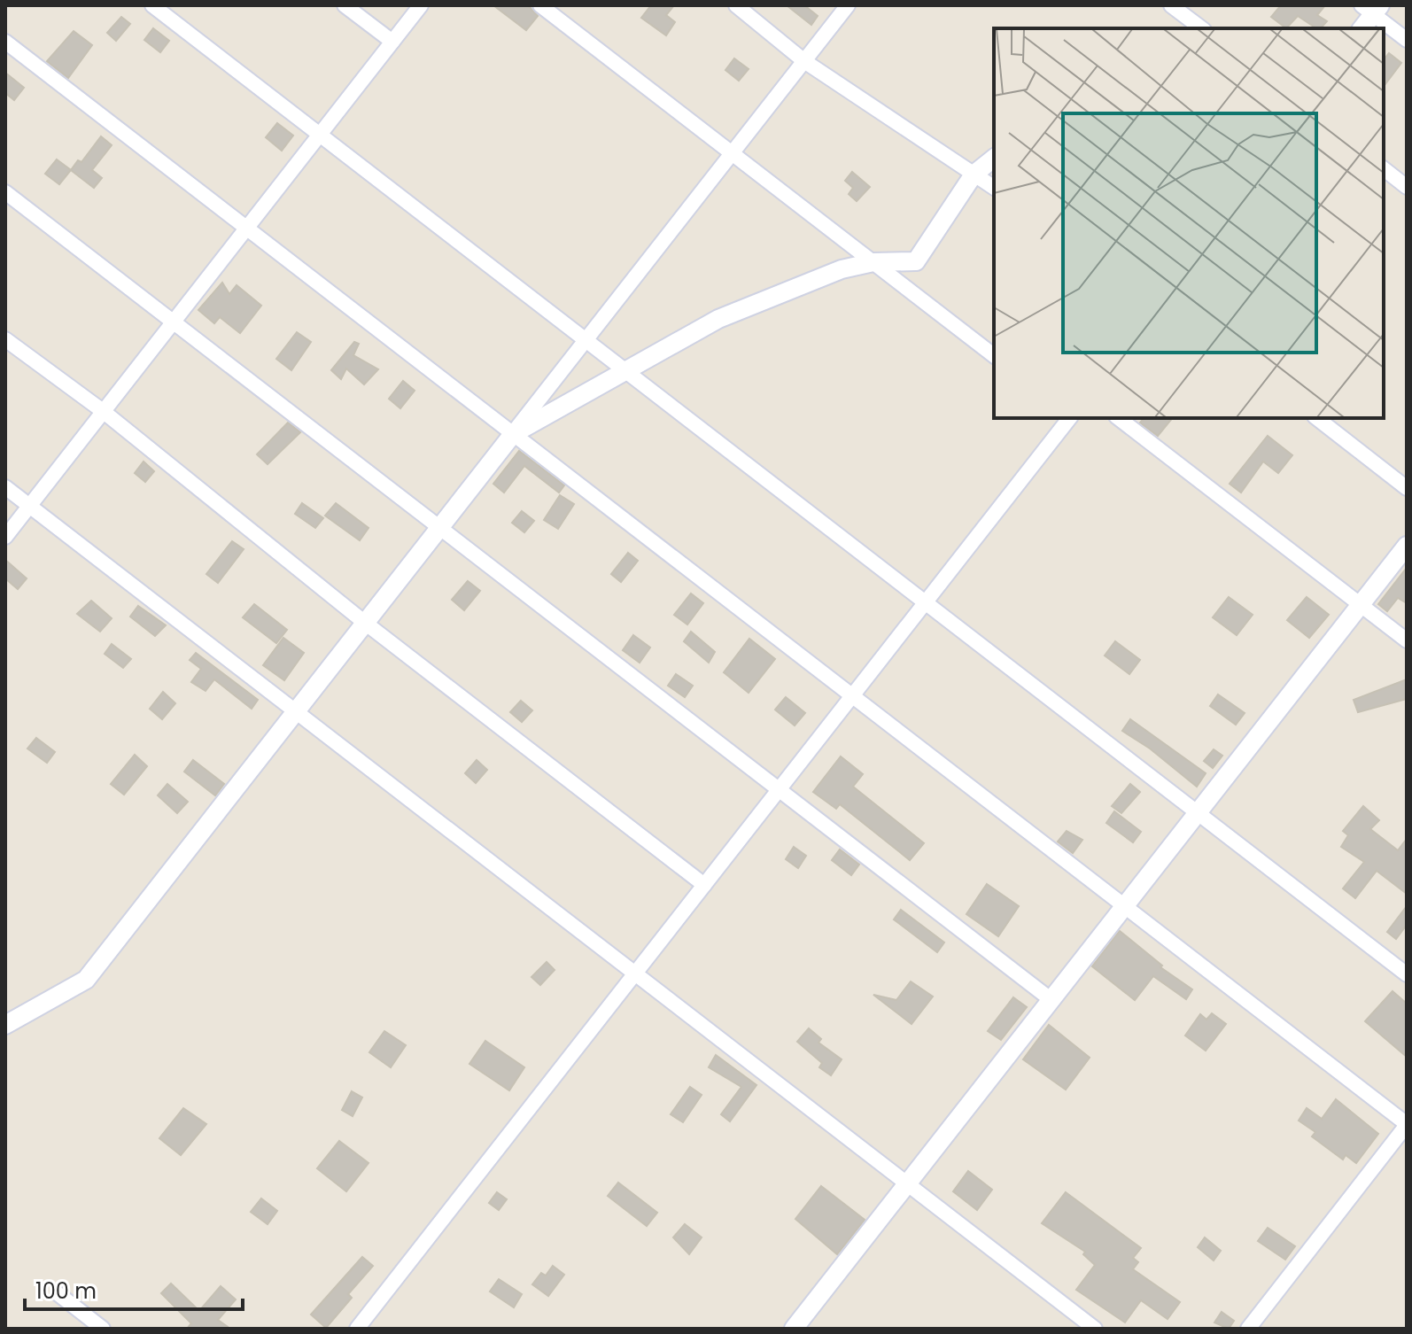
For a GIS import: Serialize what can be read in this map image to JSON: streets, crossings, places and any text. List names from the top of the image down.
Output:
{
  "scale_bar": "100 m"
}
